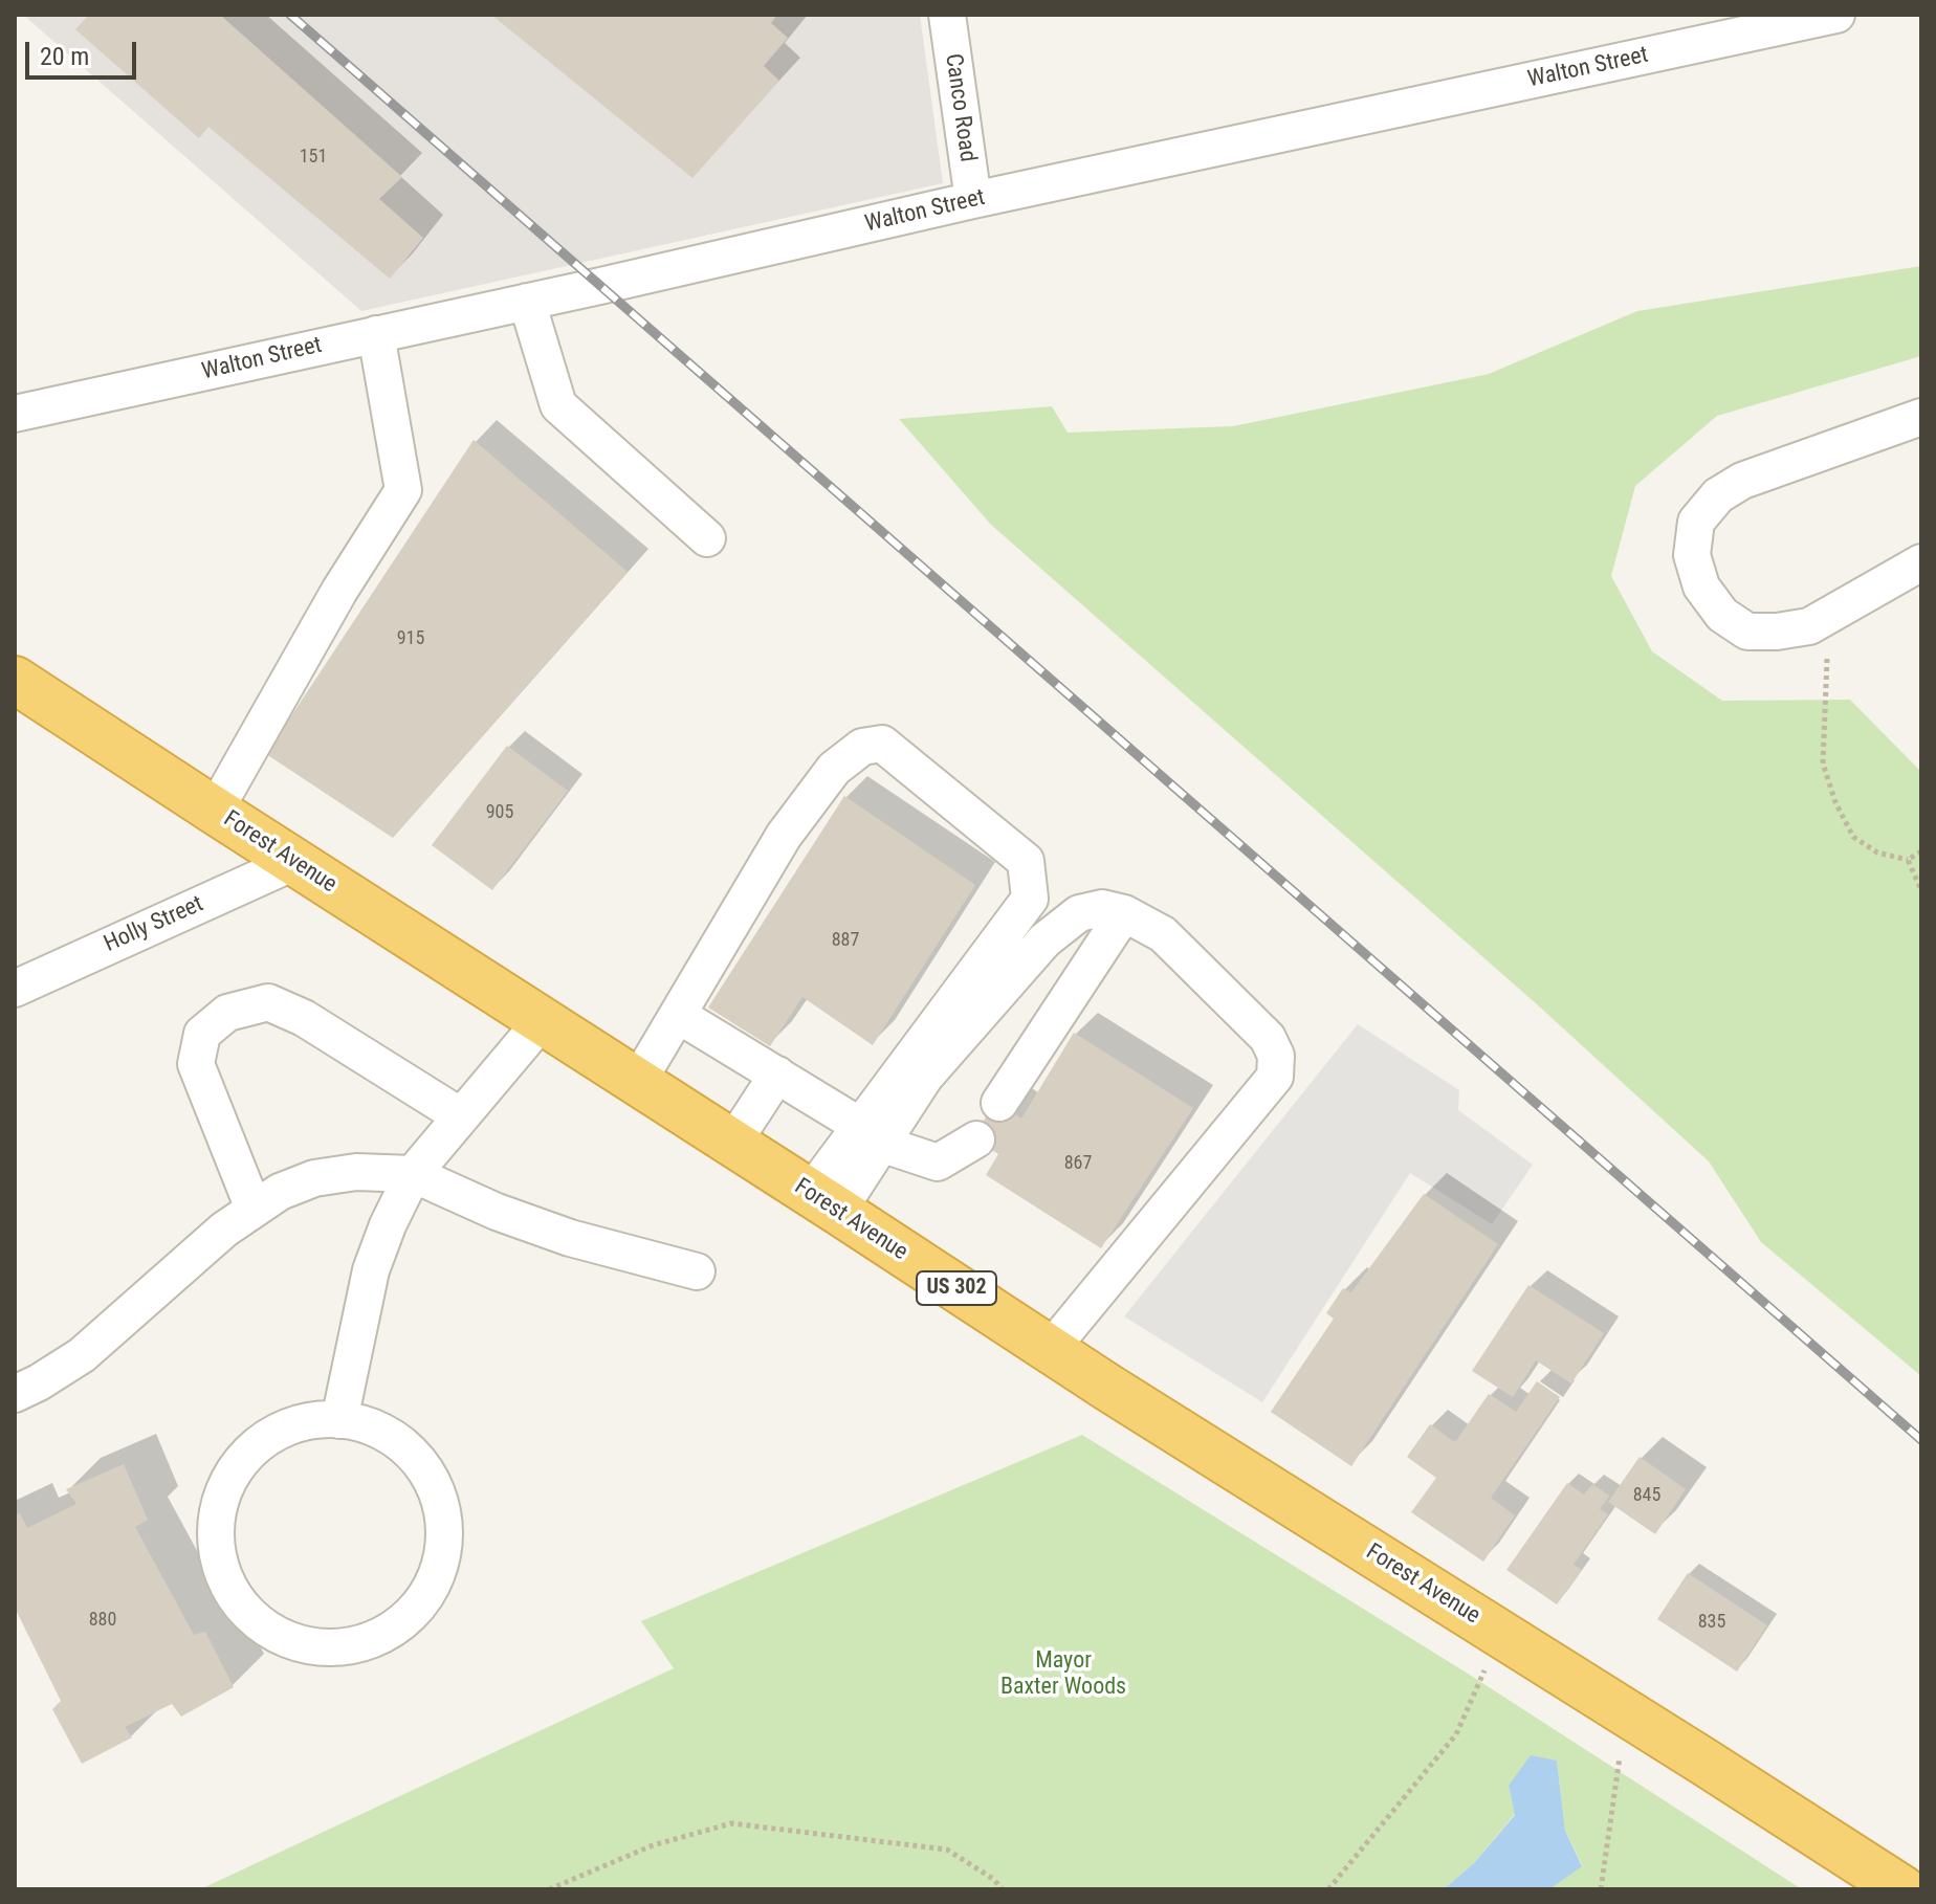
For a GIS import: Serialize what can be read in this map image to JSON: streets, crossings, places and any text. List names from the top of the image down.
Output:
{
  "streets": {
    "highway": ["Forest Avenue", "US 302"],
    "street": ["Walton Street", "Canco Road", "Holly Street"]
  },
  "crossings": [
    ["Walton Street", "Canco Road"],
    ["Forest Avenue", "Holly Street"]
  ],
  "parks": ["Mayor Baxter Woods"],
  "house_numbers": [
    "151",
    "915",
    "905",
    "887",
    "867",
    "845",
    "880",
    "835"
  ],
  "scale_bar": "20 m"
}
